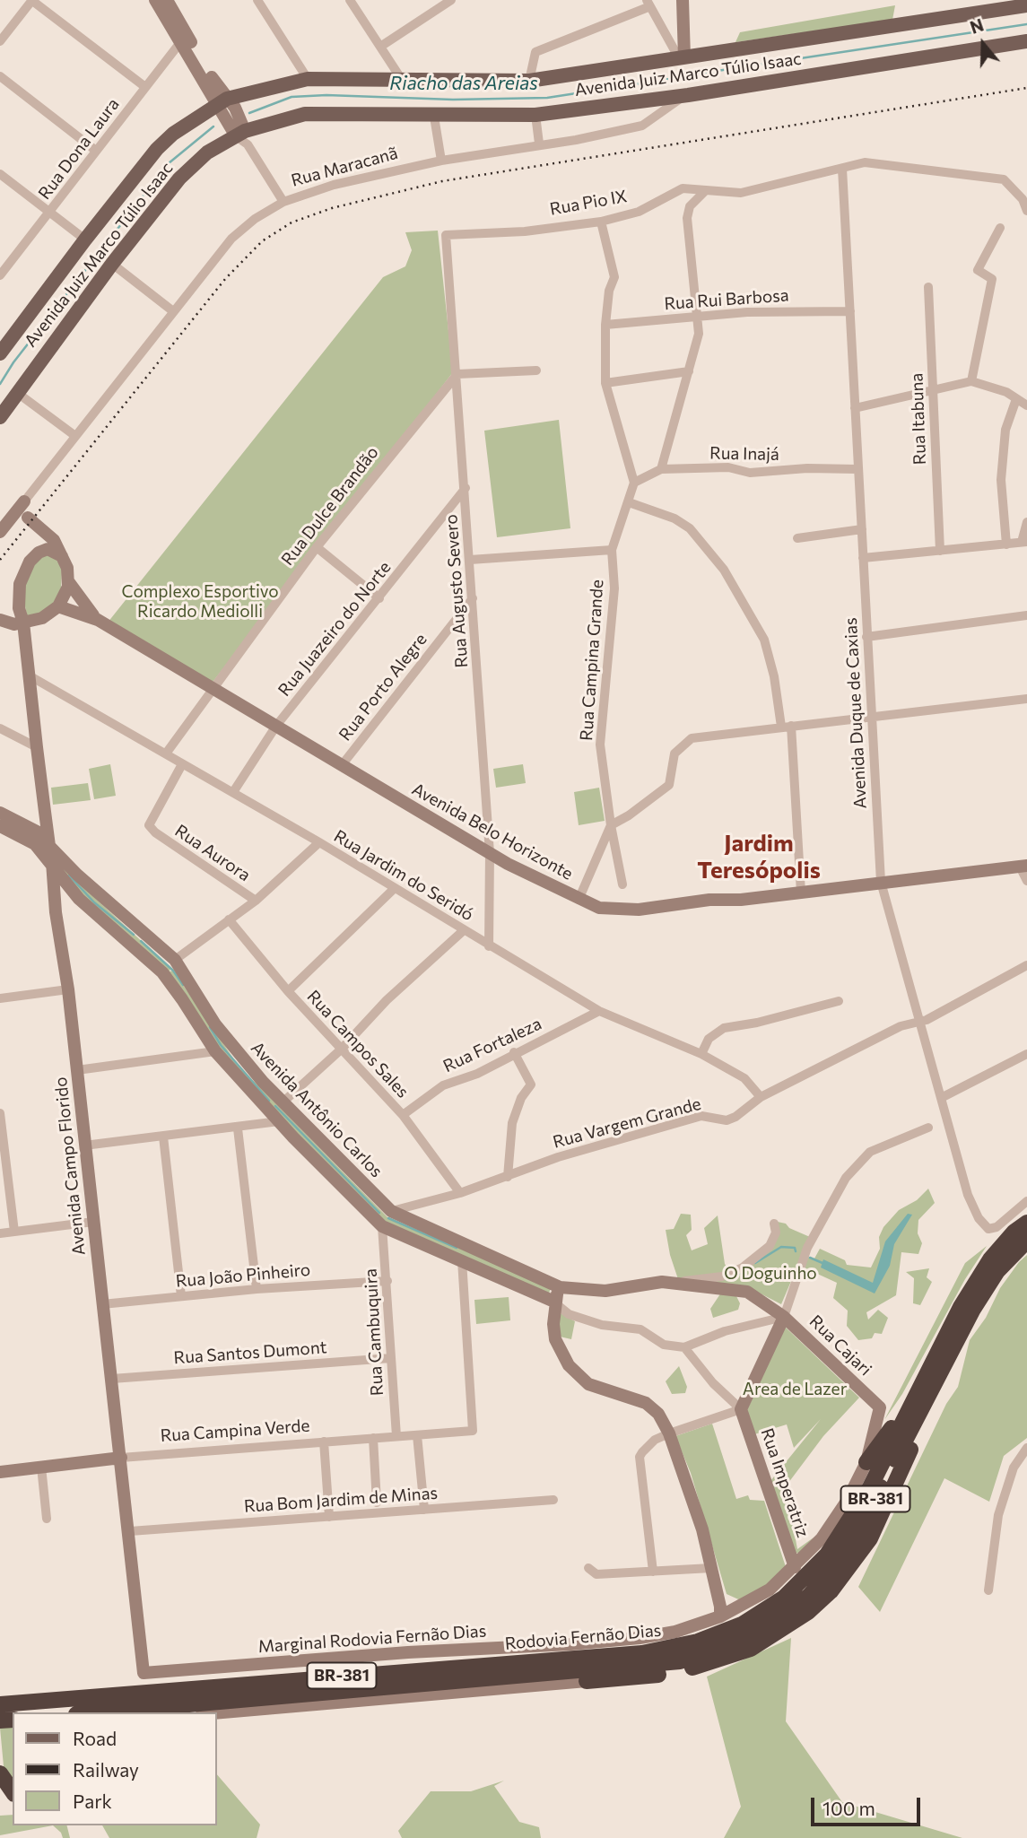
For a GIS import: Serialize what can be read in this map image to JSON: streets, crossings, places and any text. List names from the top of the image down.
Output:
{
  "streets": {
    "highway": ["BR-381", "Rodovia Fernão Dias"],
    "main road": ["Avenida Juiz Marco Túlio Isaac"],
    "street": [
      "Rua Dona Laura",
      "Rua Maracanã",
      "Rua Pio IX",
      "Rua Rui Barbosa",
      "Rua Itabuna",
      "Rua Inajá",
      "Rua Dulce Brandão",
      "Rua Augusto Severo",
      "Rua Juazeiro do Norte",
      "Rua Campina Grande",
      "Rua Porto Alegre",
      "Avenida Duque de Caxias",
      "Avenida Belo Horizonte",
      "Rua Aurora",
      "Rua Jardim do Seridó",
      "Rua Campos Sales",
      "Rua Fortaleza",
      "Avenida Antônio Carlos",
      "Rua Vargem Grande",
      "Avenida Campo Florido",
      "Rua João Pinheiro",
      "Rua Cambuquira",
      "Rua Cajari",
      "Rua Santos Dumont",
      "Rua Campina Verde",
      "Rua Imperatriz",
      "Rua Bom Jardim de Minas",
      "Marginal Rodovia Fernão Dias"
    ]
  },
  "crossings": [
    ["Avenida Juiz Marco Túlio Isaac", "Rua Maracanã"],
    ["Rua Pio IX", "Rua Augusto Severo"],
    ["Rua Pio IX", "Avenida Duque de Caxias"],
    ["Rua Rui Barbosa", "Avenida Duque de Caxias"],
    ["Rua Inajá", "Rua Campina Grande"],
    ["Rua Inajá", "Avenida Duque de Caxias"],
    ["Rua Dulce Brandão", "Rua Augusto Severo"],
    ["Rua Dulce Brandão", "Avenida Belo Horizonte"],
    ["Rua Dulce Brandão", "Rua Jardim do Seridó"],
    ["Rua Augusto Severo", "Rua Juazeiro do Norte"],
    ["Rua Augusto Severo", "Rua Porto Alegre"],
    ["Rua Augusto Severo", "Avenida Belo Horizonte"],
    ["Rua Augusto Severo", "Rua Jardim do Seridó"],
    ["Rua Juazeiro do Norte", "Avenida Belo Horizonte"],
    ["Rua Juazeiro do Norte", "Rua Jardim do Seridó"],
    ["Rua Porto Alegre", "Avenida Belo Horizonte"],
    ["Avenida Duque de Caxias", "Avenida Belo Horizonte"],
    ["Avenida Duque de Caxias", "Rua Vargem Grande"],
    ["Rua Aurora", "Rua Jardim do Seridó"],
    ["Rua Jardim do Seridó", "Rua Fortaleza"],
    ["Rua Jardim do Seridó", "Rua Vargem Grande"],
    ["Rua Jardim do Seridó", "Avenida Campo Florido"],
    ["Rua Campos Sales", "Rua Fortaleza"],
    ["Rua Campos Sales", "Rua Vargem Grande"],
    ["Avenida Antônio Carlos", "Rua Vargem Grande"],
    ["Avenida Antônio Carlos", "Avenida Campo Florido"],
    ["Avenida Antônio Carlos", "Rua Cambuquira"],
    ["Avenida Antônio Carlos", "Rua Cajari"],
    ["Avenida Antônio Carlos", "Rua Campina Verde"],
    ["Avenida Campo Florido", "Rua João Pinheiro"],
    ["Avenida Campo Florido", "Rua Santos Dumont"],
    ["Avenida Campo Florido", "Rua Campina Verde"],
    ["Avenida Campo Florido", "Rua Bom Jardim de Minas"],
    ["Avenida Campo Florido", "Marginal Rodovia Fernão Dias"],
    ["Rua João Pinheiro", "Rua Cambuquira"],
    ["Rua Cambuquira", "Rua Santos Dumont"],
    ["Rua Cambuquira", "Rua Campina Verde"],
    ["Rua Cajari", "Rua Imperatriz"],
    ["Rua Cajari", "BR-381"],
    ["Rua Cajari", "Marginal Rodovia Fernão Dias"],
    ["Rua Imperatriz", "Marginal Rodovia Fernão Dias"],
    ["BR-381", "Rodovia Fernão Dias"],
    ["BR-381", "Marginal Rodovia Fernão Dias"]
  ],
  "districts": ["Jardim Teresópolis"],
  "water": ["Riacho das Areias"],
  "parks": ["Complexo Esportivo Ricardo Mediolli", "O Doguinho", "Area de Lazer"],
  "legend": ["Road", "Railway", "Park"],
  "scale_bar": "100 m",
  "north": "top"
}
